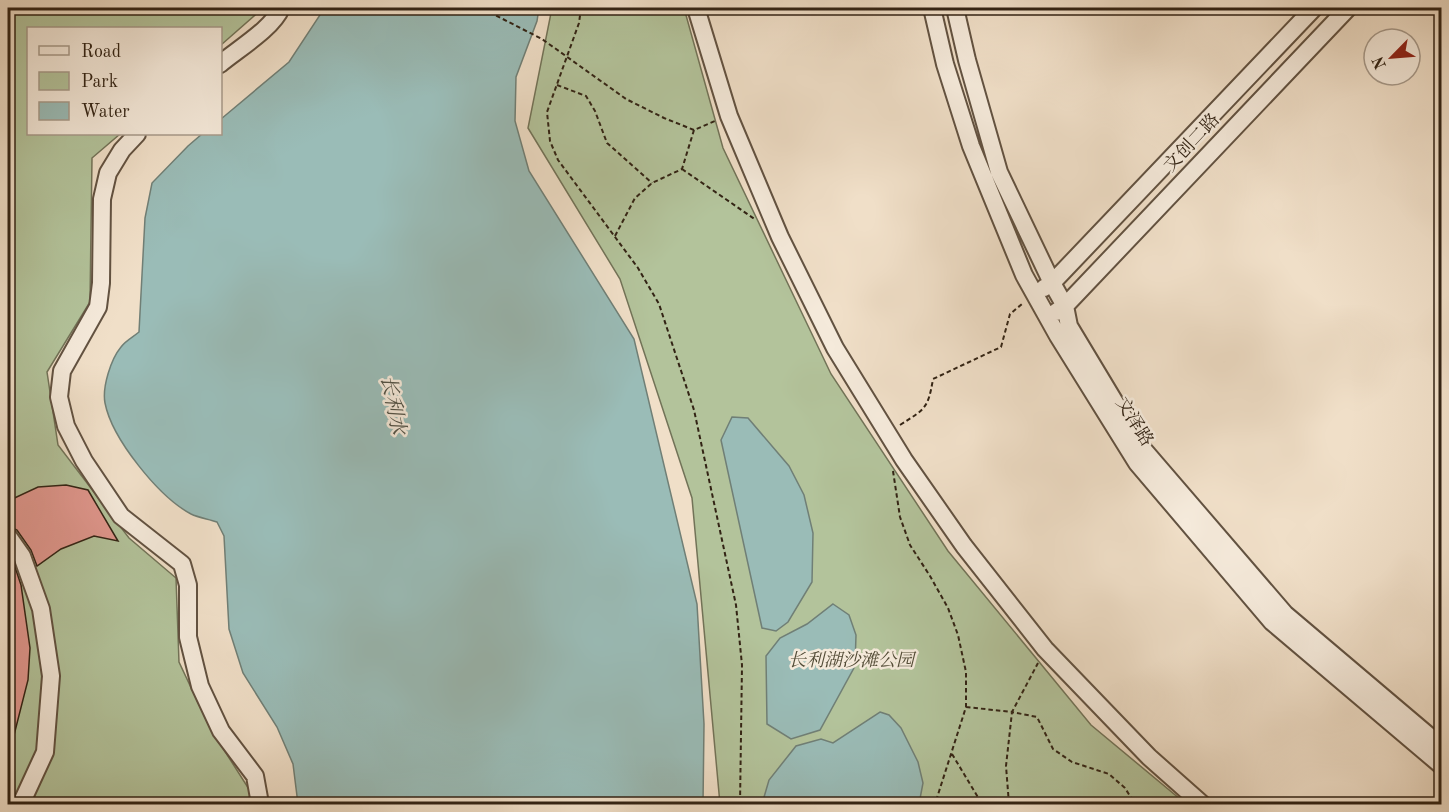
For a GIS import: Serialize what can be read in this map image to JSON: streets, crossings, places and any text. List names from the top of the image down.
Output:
{
  "streets": {
    "street": ["文创二路", "文泽路"]
  },
  "crossings": [
    ["文创二路", "文泽路"]
  ],
  "water": ["长利水"],
  "parks": ["长利湖沙滩公园"],
  "legend": ["Road", "Park", "Water"],
  "north": "bottom left"
}
